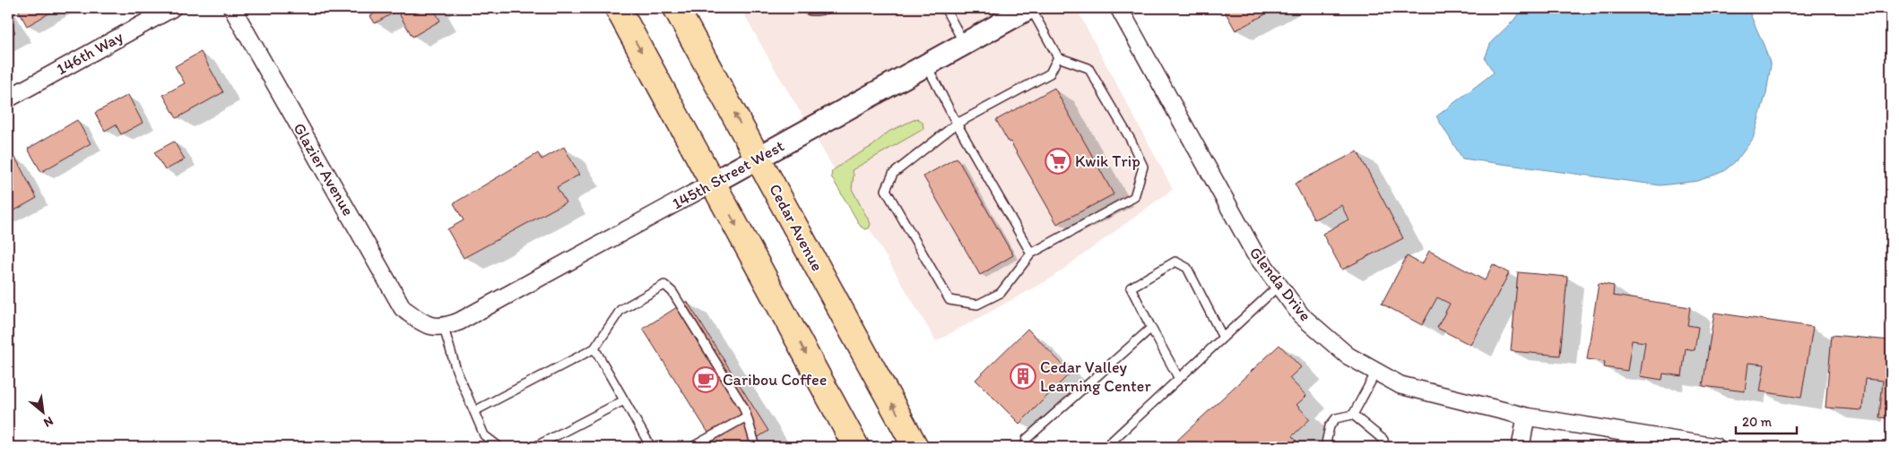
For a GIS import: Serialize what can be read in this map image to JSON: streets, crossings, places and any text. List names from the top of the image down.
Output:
{
  "streets": {
    "highway": ["Cedar Avenue"],
    "street": [
      "146th Way",
      "Glazier Avenue",
      "145th Street West",
      "Glenda Drive"
    ]
  },
  "crossings": [
    ["Glazier Avenue", "145th Street West"],
    ["145th Street West", "Cedar Avenue"]
  ],
  "places": {
    "supermarket": ["Kwik Trip"],
    "building": ["Cedar Valley Learning Center"],
    "cafe": ["Caribou Coffee"]
  },
  "scale_bar": "20 m",
  "north": "bottom right"
}
